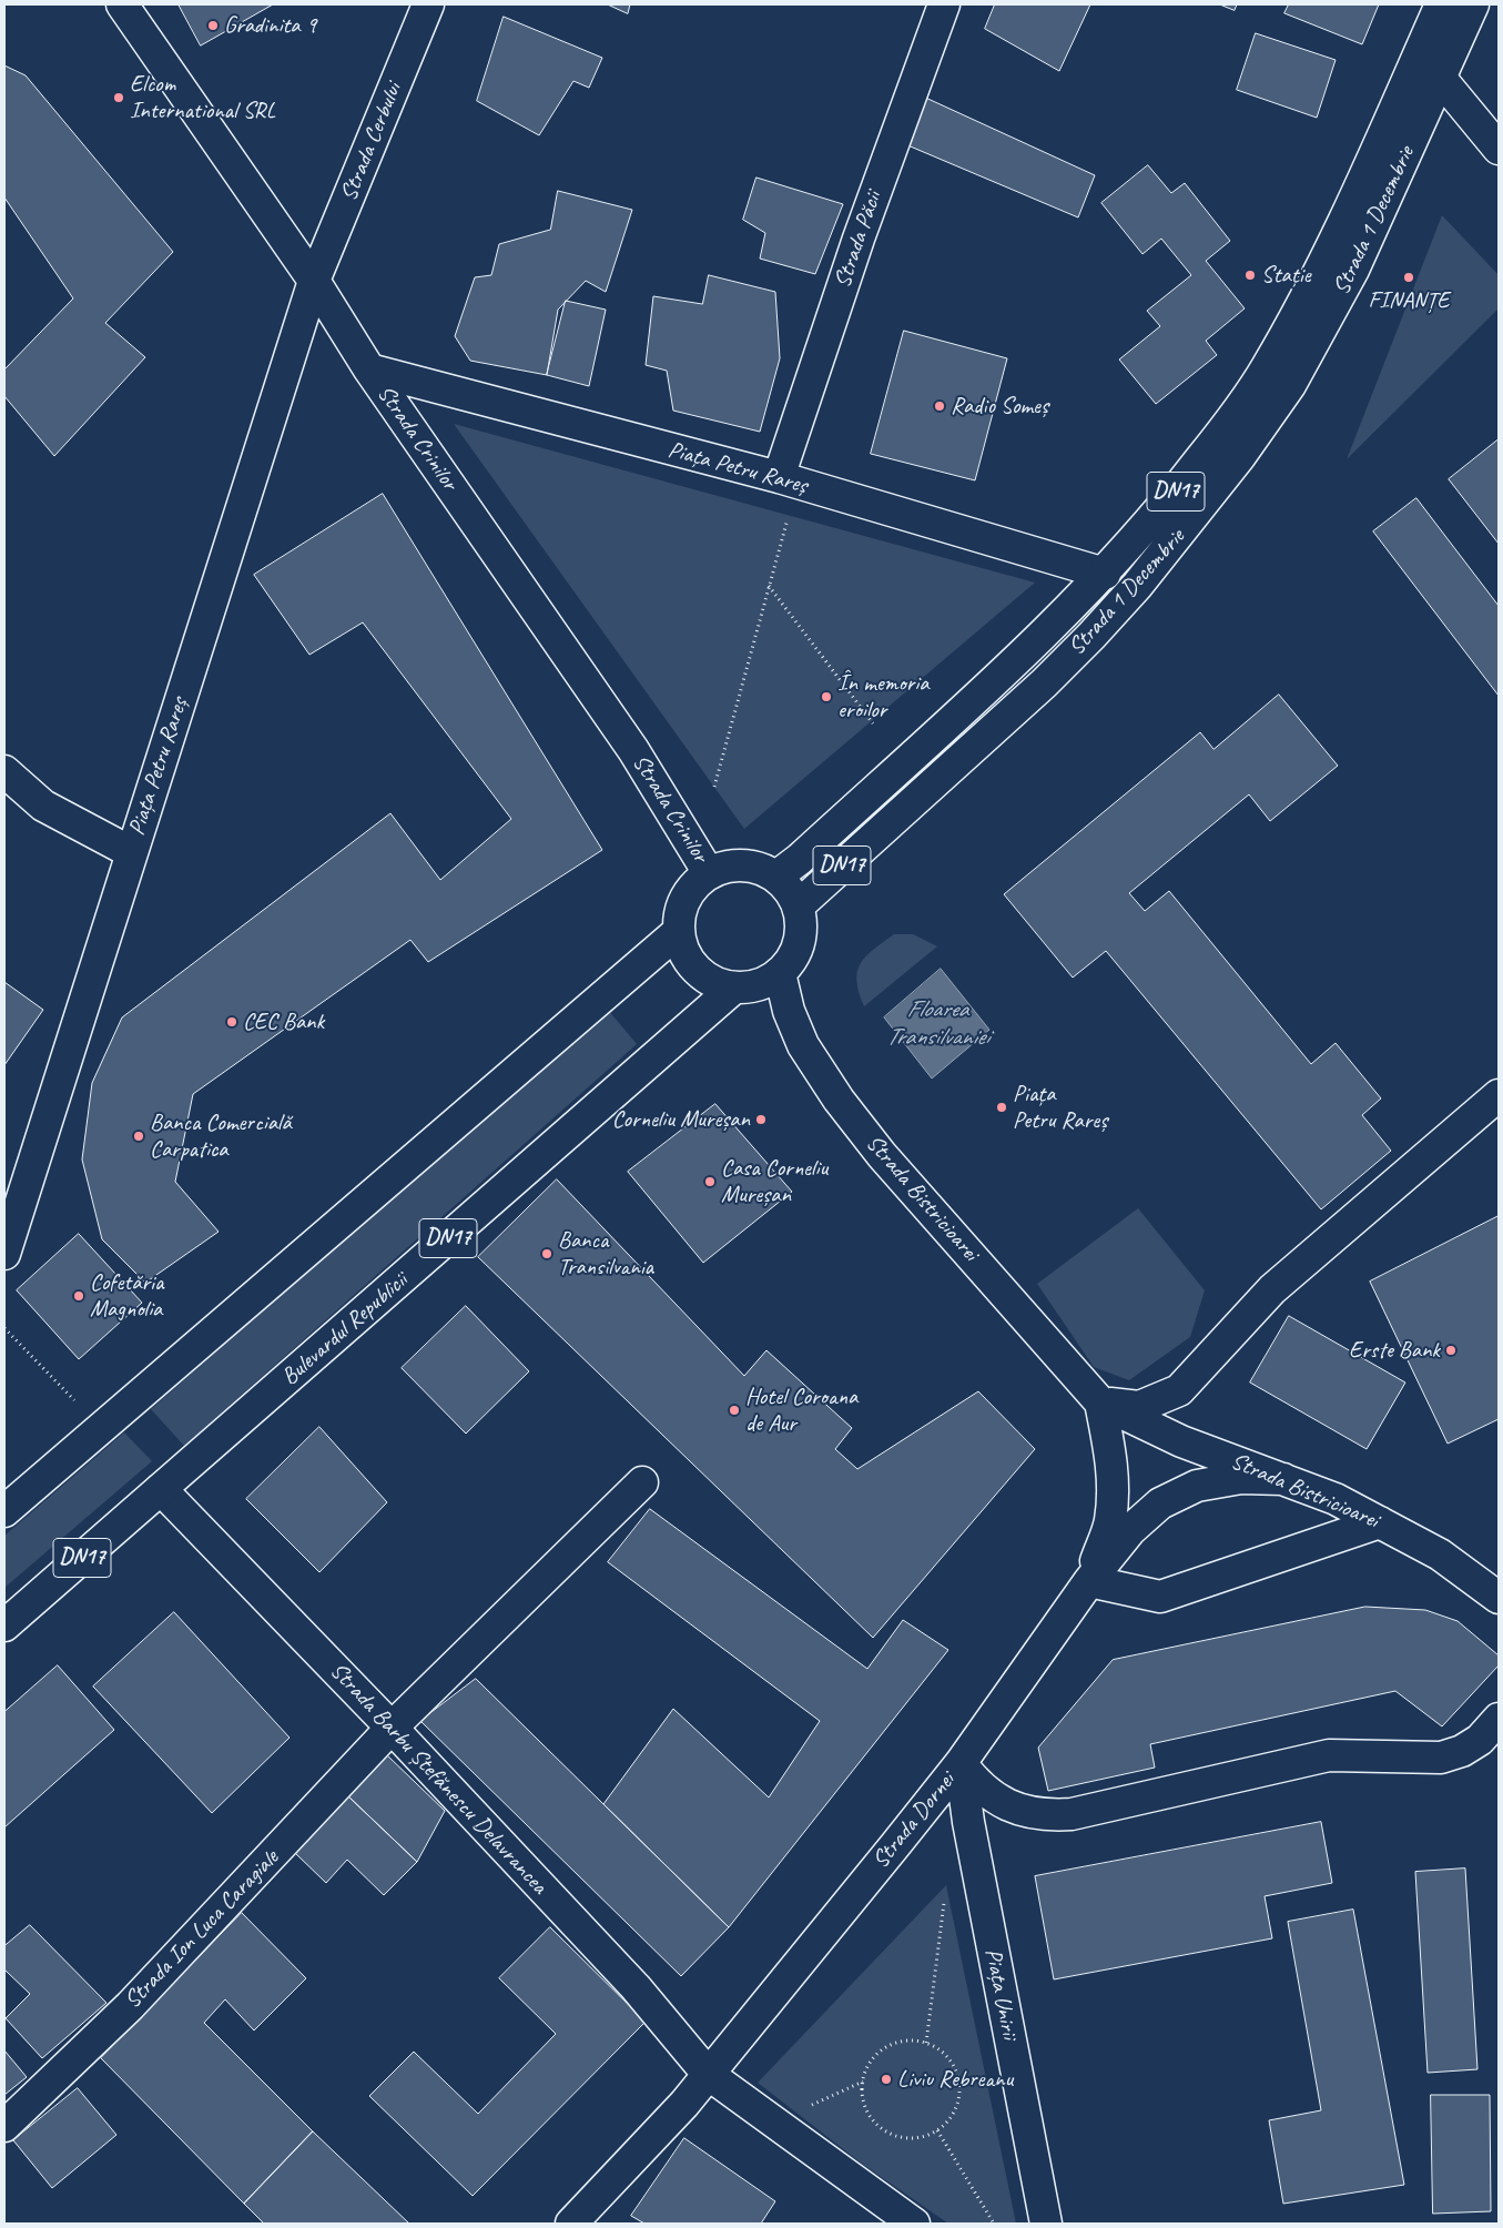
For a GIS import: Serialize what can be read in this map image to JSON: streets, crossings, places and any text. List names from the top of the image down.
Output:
{
  "streets": {
    "street": [
      "Strada Cerbului",
      "Strada 1 Decembrie",
      "Strada Păcii",
      "Strada Crinilor",
      "Piața Petru Rareș",
      "DN17",
      "Strada Bistricioarei",
      "Bulevardul Republicii",
      "Strada Barbu Ștefănescu Delavrancea",
      "Strada Dornei",
      "Strada Ion Luca Caragiale",
      "Piața Unirii"
    ]
  },
  "crossings": [
    ["Strada Cerbului", "Strada Crinilor"],
    ["Strada Cerbului", "Piața Petru Rareș"],
    ["Strada 1 Decembrie", "Strada Crinilor"],
    ["Strada 1 Decembrie", "Piața Petru Rareș"],
    ["Strada 1 Decembrie", "DN17"],
    ["Strada 1 Decembrie", "Strada Bistricioarei"],
    ["Strada 1 Decembrie", "Bulevardul Republicii"],
    ["Strada Păcii", "Piața Petru Rareș"],
    ["Strada Crinilor", "Piața Petru Rareș"],
    ["Strada Crinilor", "DN17"],
    ["Strada Crinilor", "Strada Bistricioarei"],
    ["Strada Crinilor", "Bulevardul Republicii"],
    ["DN17", "Strada Bistricioarei"],
    ["DN17", "Bulevardul Republicii"],
    ["Strada Bistricioarei", "Bulevardul Republicii"],
    ["Strada Bistricioarei", "Strada Dornei"],
    ["Bulevardul Republicii", "Strada Barbu Ștefănescu Delavrancea"],
    ["Strada Barbu Ștefănescu Delavrancea", "Strada Dornei"],
    ["Strada Barbu Ștefănescu Delavrancea", "Strada Ion Luca Caragiale"],
    ["Strada Dornei", "Piața Unirii"]
  ],
  "water": ["Floarea Transilvaniei"],
  "places": [
    "Gradinita 9",
    "Elcom International SRL",
    "Stație",
    "FINANȚE",
    "Radio Someș",
    "În memoria eroilor",
    "CEC Bank",
    "Piața Petru Rareș",
    "Corneliu Mureșan",
    "Banca Comercială Carpatica",
    "Casa Corneliu Mureșan",
    "Banca Transilvania",
    "Cofetăria Magnolia",
    "Erste Bank",
    "Hotel Coroana de Aur",
    "Liviu Rebreanu"
  ]
}
